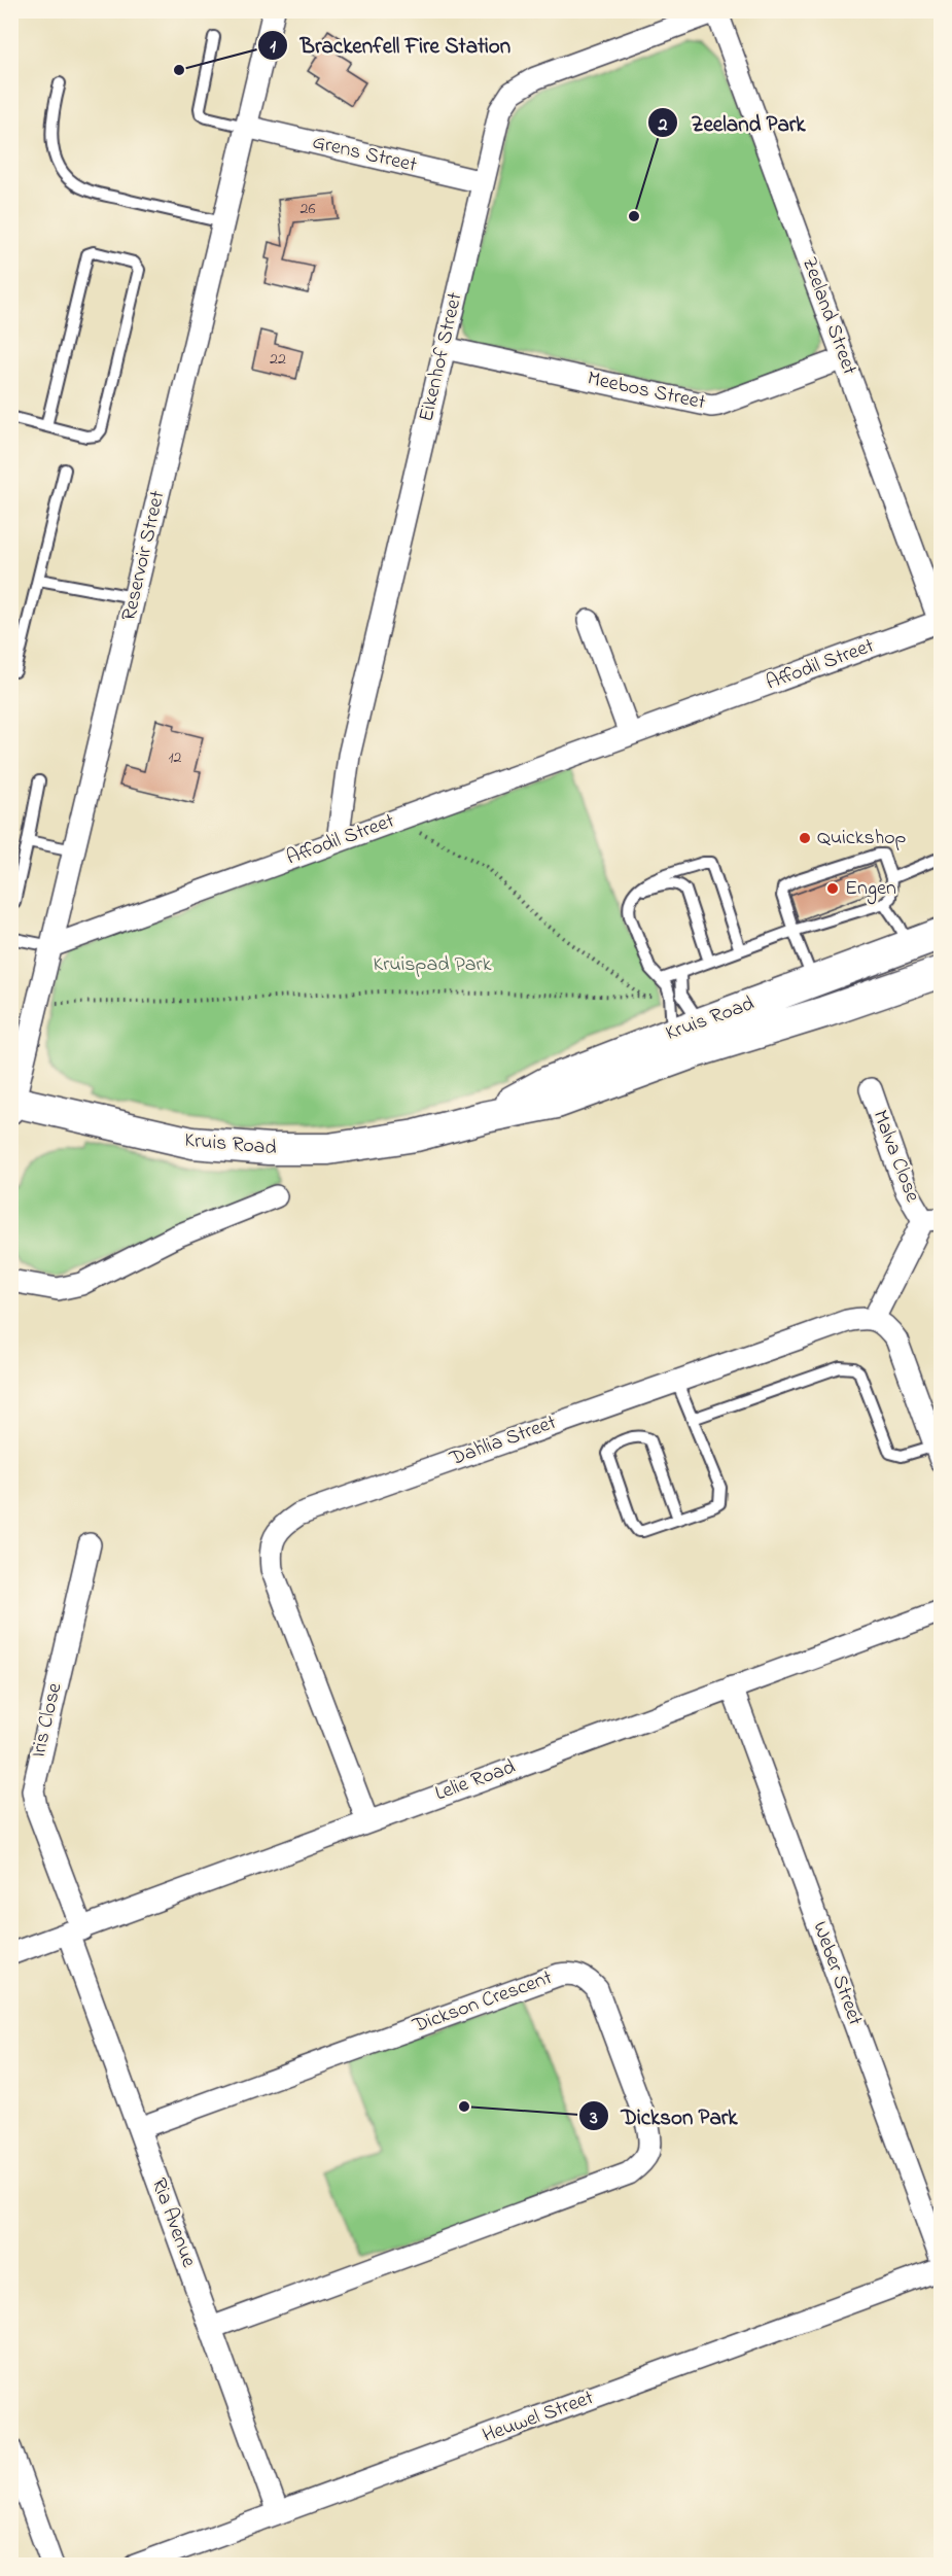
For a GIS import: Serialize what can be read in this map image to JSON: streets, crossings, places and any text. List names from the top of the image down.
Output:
{
  "streets": {
    "street": [
      "Grens Street",
      "Zeeland Street",
      "Eikenhof Street",
      "Meebos Street",
      "Reservoir Street",
      "Affodil Street",
      "Kruis Road",
      "Malva Close",
      "Dahlia Street",
      "Iris Close",
      "Lelie Road",
      "Weber Street",
      "Dickson Crescent",
      "Ria Avenue",
      "Heuwel Street"
    ]
  },
  "crossings": [
    ["Grens Street", "Eikenhof Street"],
    ["Grens Street", "Reservoir Street"],
    ["Zeeland Street", "Eikenhof Street"],
    ["Zeeland Street", "Meebos Street"],
    ["Zeeland Street", "Affodil Street"],
    ["Eikenhof Street", "Meebos Street"],
    ["Eikenhof Street", "Affodil Street"],
    ["Reservoir Street", "Affodil Street"],
    ["Reservoir Street", "Kruis Road"],
    ["Malva Close", "Dahlia Street"],
    ["Dahlia Street", "Lelie Road"],
    ["Iris Close", "Lelie Road"],
    ["Iris Close", "Ria Avenue"],
    ["Lelie Road", "Weber Street"],
    ["Lelie Road", "Ria Avenue"],
    ["Dickson Crescent", "Ria Avenue"],
    ["Ria Avenue", "Heuwel Street"]
  ],
  "parks": ["Kruispad Park"],
  "places": [
    "Brackenfell Fire Station",
    "Zeeland Park",
    "Quickshop",
    "Engen",
    "Dickson Park"
  ],
  "house_numbers": ["26", "22", "12"]
}
